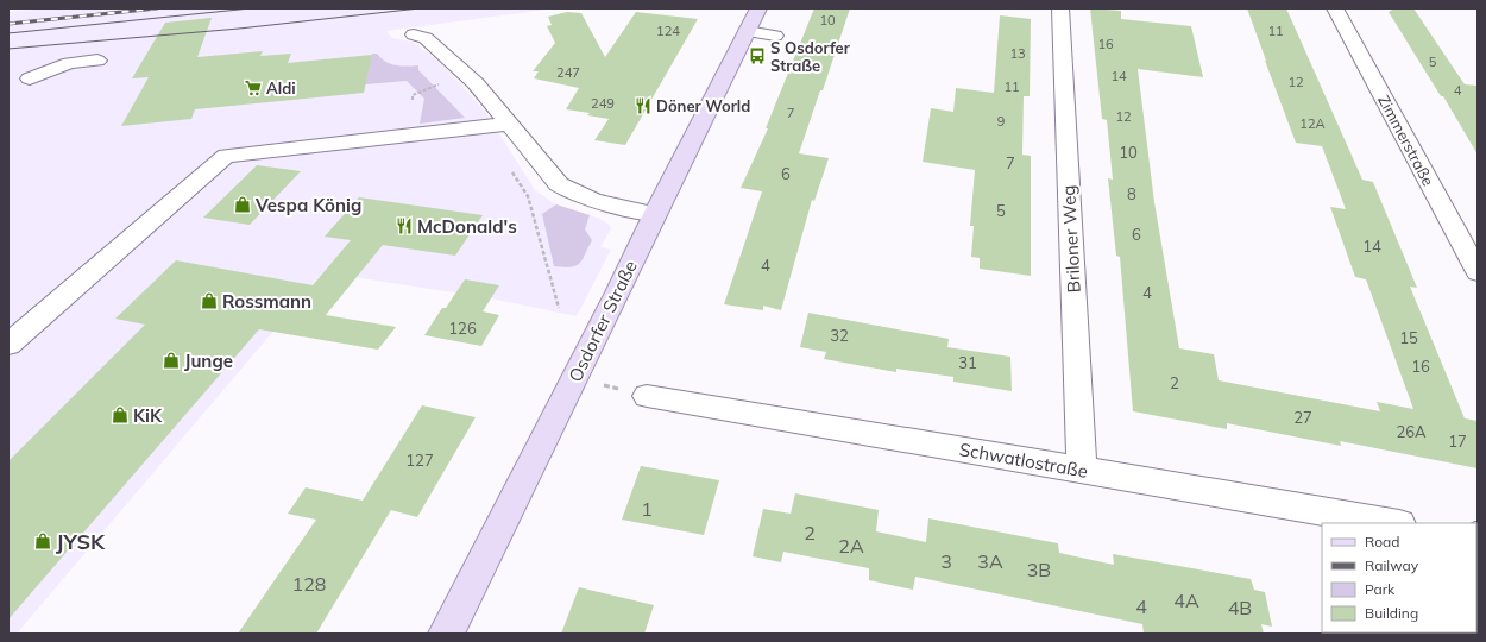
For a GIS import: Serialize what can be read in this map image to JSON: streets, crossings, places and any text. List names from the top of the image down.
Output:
{
  "streets": {
    "main road": ["Osdorfer Straße"],
    "street": ["Zimmerstraße", "Briloner Weg", "Schwatlostraße"]
  },
  "crossings": [
    ["Briloner Weg", "Schwatlostraße"]
  ],
  "places": {
    "bus stop": ["S Osdorfer Straße"],
    "supermarket": ["Aldi"],
    "restaurant": ["Döner World", "McDonald's"],
    "shop": [
      "Vespa König",
      "Rossmann",
      "Junge",
      "KiK",
      "JYSK"
    ]
  },
  "house_numbers": [
    "10",
    "124",
    "11",
    "16",
    "13",
    "5",
    "247",
    "14",
    "12",
    "11",
    "4",
    "249",
    "7",
    "12",
    "9",
    "12A",
    "10",
    "7",
    "6",
    "8",
    "5",
    "6",
    "14",
    "4",
    "4",
    "126",
    "32",
    "15",
    "31",
    "16",
    "2",
    "27",
    "26A",
    "17",
    "127",
    "1",
    "2",
    "2A",
    "3",
    "3A",
    "3B",
    "128",
    "4A",
    "4",
    "4B"
  ],
  "legend": [
    "Road",
    "Railway",
    "Park",
    "Building"
  ]
}
